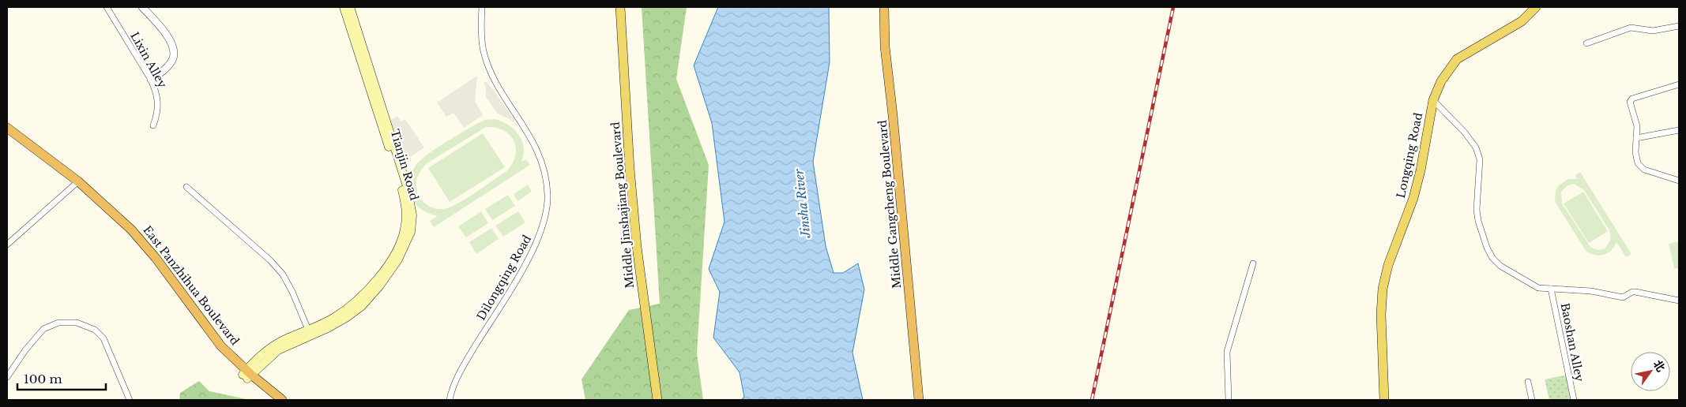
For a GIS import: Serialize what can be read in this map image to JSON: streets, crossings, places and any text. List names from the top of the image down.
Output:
{
  "streets": {
    "highway": ["Middle Gangcheng Boulevard", "East Panzhihua Boulevard"],
    "main road": ["Longqing Road", "Tianjin Road", "Middle Jinshajiang Boulevard"],
    "street": ["Lixin Alley", "Dilongqing Road", "Baoshan Alley"]
  },
  "crossings": [
    ["Tianjin Road", "East Panzhihua Boulevard"]
  ],
  "water": ["Jinsha River"],
  "scale_bar": "100 m",
  "north": "top right"
}
